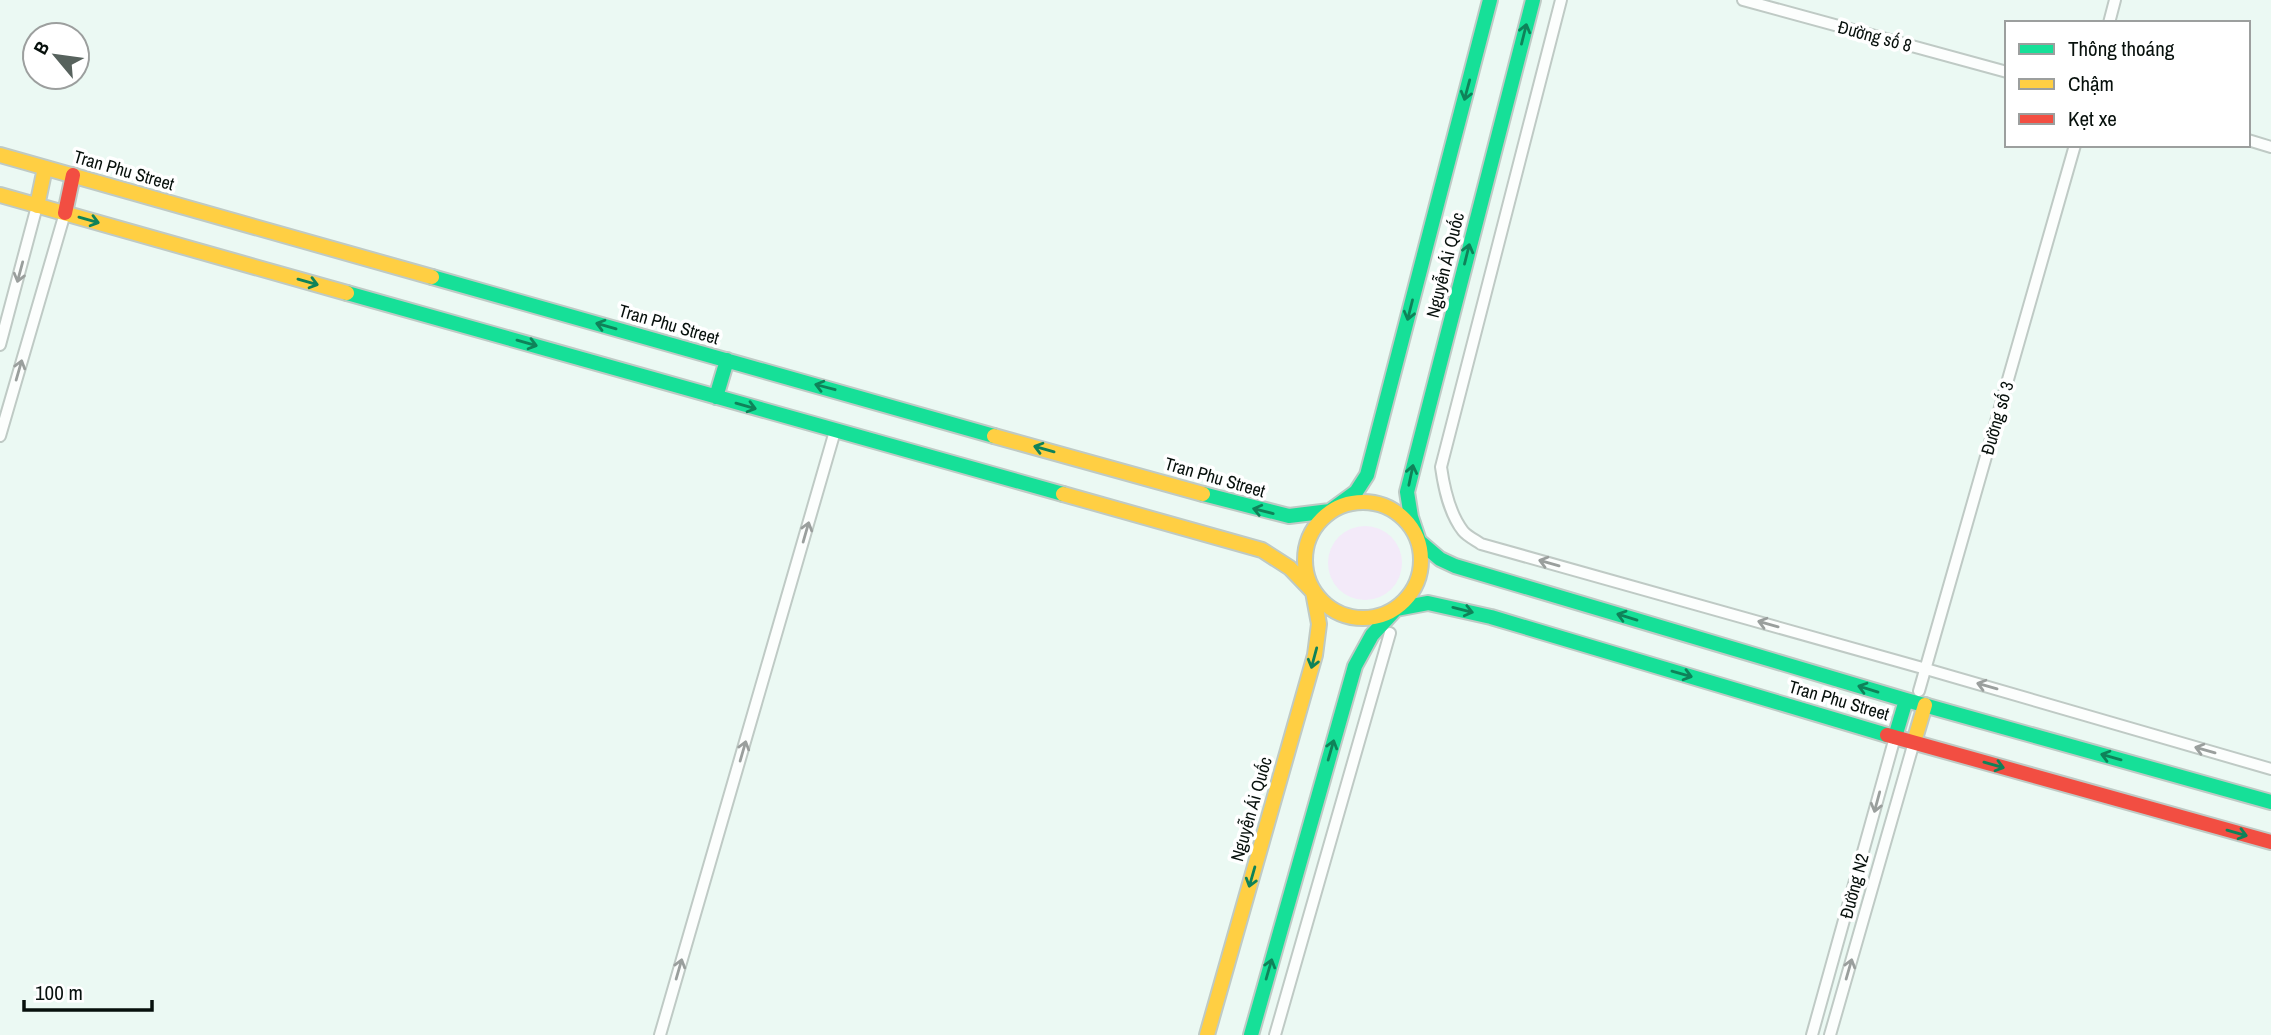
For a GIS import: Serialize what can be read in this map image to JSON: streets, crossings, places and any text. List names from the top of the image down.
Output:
{
  "streets": {
    "main road": ["Tran Phu Street", "Nguyễn Ái Quốc"],
    "street": ["Đường số 8", "Đường số 3", "Đường N2"]
  },
  "crossings": [
    ["Tran Phu Street", "Nguyễn Ái Quốc"],
    ["Tran Phu Street", "Đường số 3"],
    ["Tran Phu Street", "Đường N2"]
  ],
  "legend": ["Thông thoáng", "Chậm", "Kẹt xe"],
  "scale_bar": "100 m",
  "north": "top left"
}
